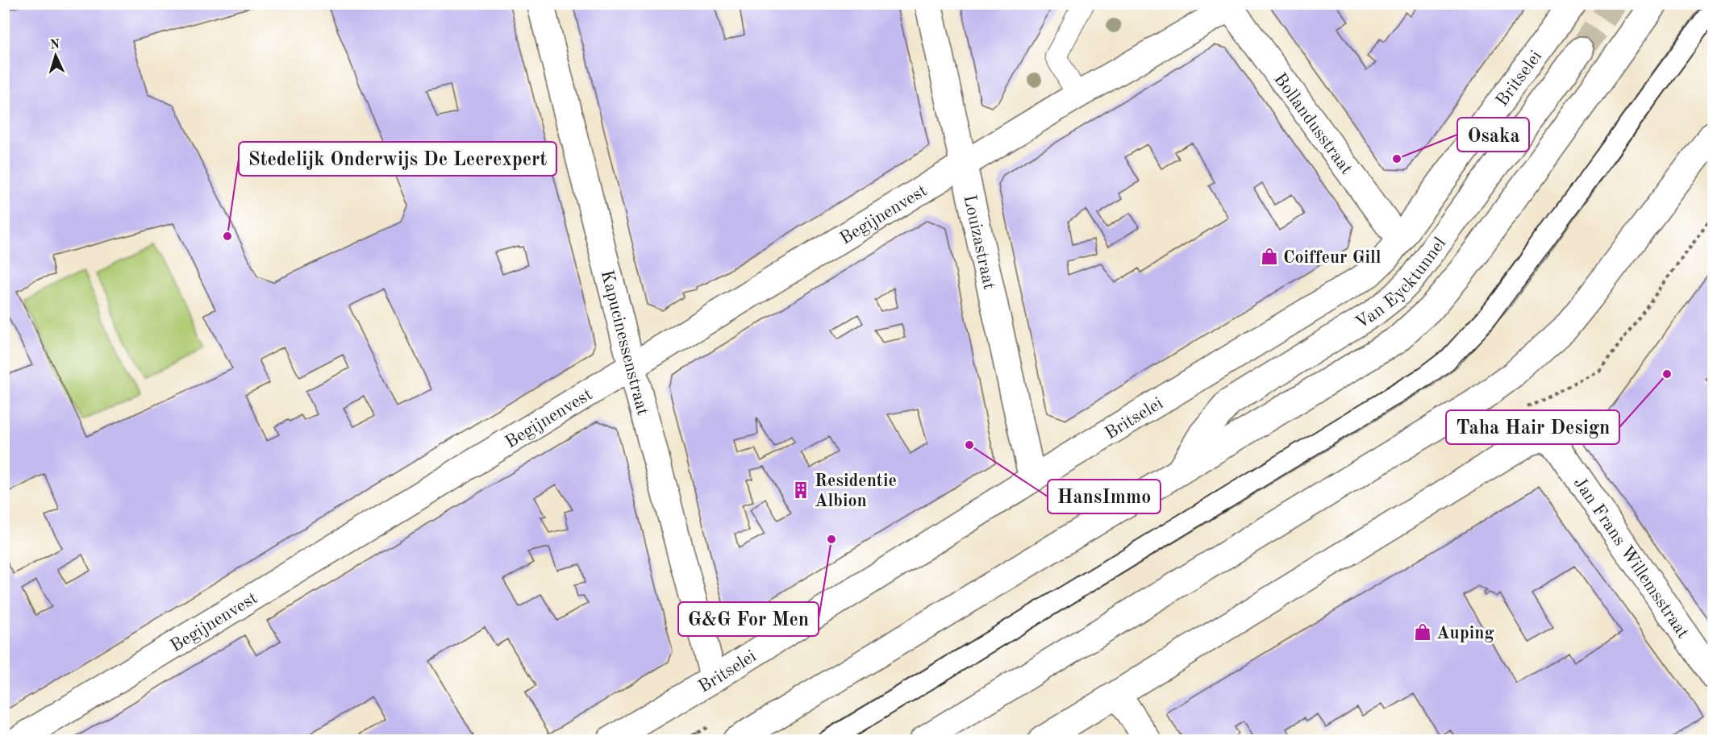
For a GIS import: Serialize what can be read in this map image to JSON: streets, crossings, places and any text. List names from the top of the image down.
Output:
{
  "streets": {
    "street": [
      "Britselei",
      "Bollandusstraat",
      "Begijnenvest",
      "Louizastraat",
      "Van Eycktunnel",
      "Kapucinessenstraat",
      "Jan Frans Willemsstraat"
    ]
  },
  "crossings": [
    ["Britselei", "Bollandusstraat"],
    ["Britselei", "Louizastraat"],
    ["Britselei", "Kapucinessenstraat"],
    ["Bollandusstraat", "Begijnenvest"],
    ["Begijnenvest", "Louizastraat"],
    ["Begijnenvest", "Kapucinessenstraat"]
  ],
  "places": {
    "other": [
      "Osaka",
      "Stedelijk Onderwijs De Leerexpert",
      "Taha Hair Design",
      "HansImmo",
      "G&G For Men"
    ],
    "shop": ["Coiffeur Gill", "Auping"],
    "building": ["Residentie Albion"]
  },
  "north": "top"
}
